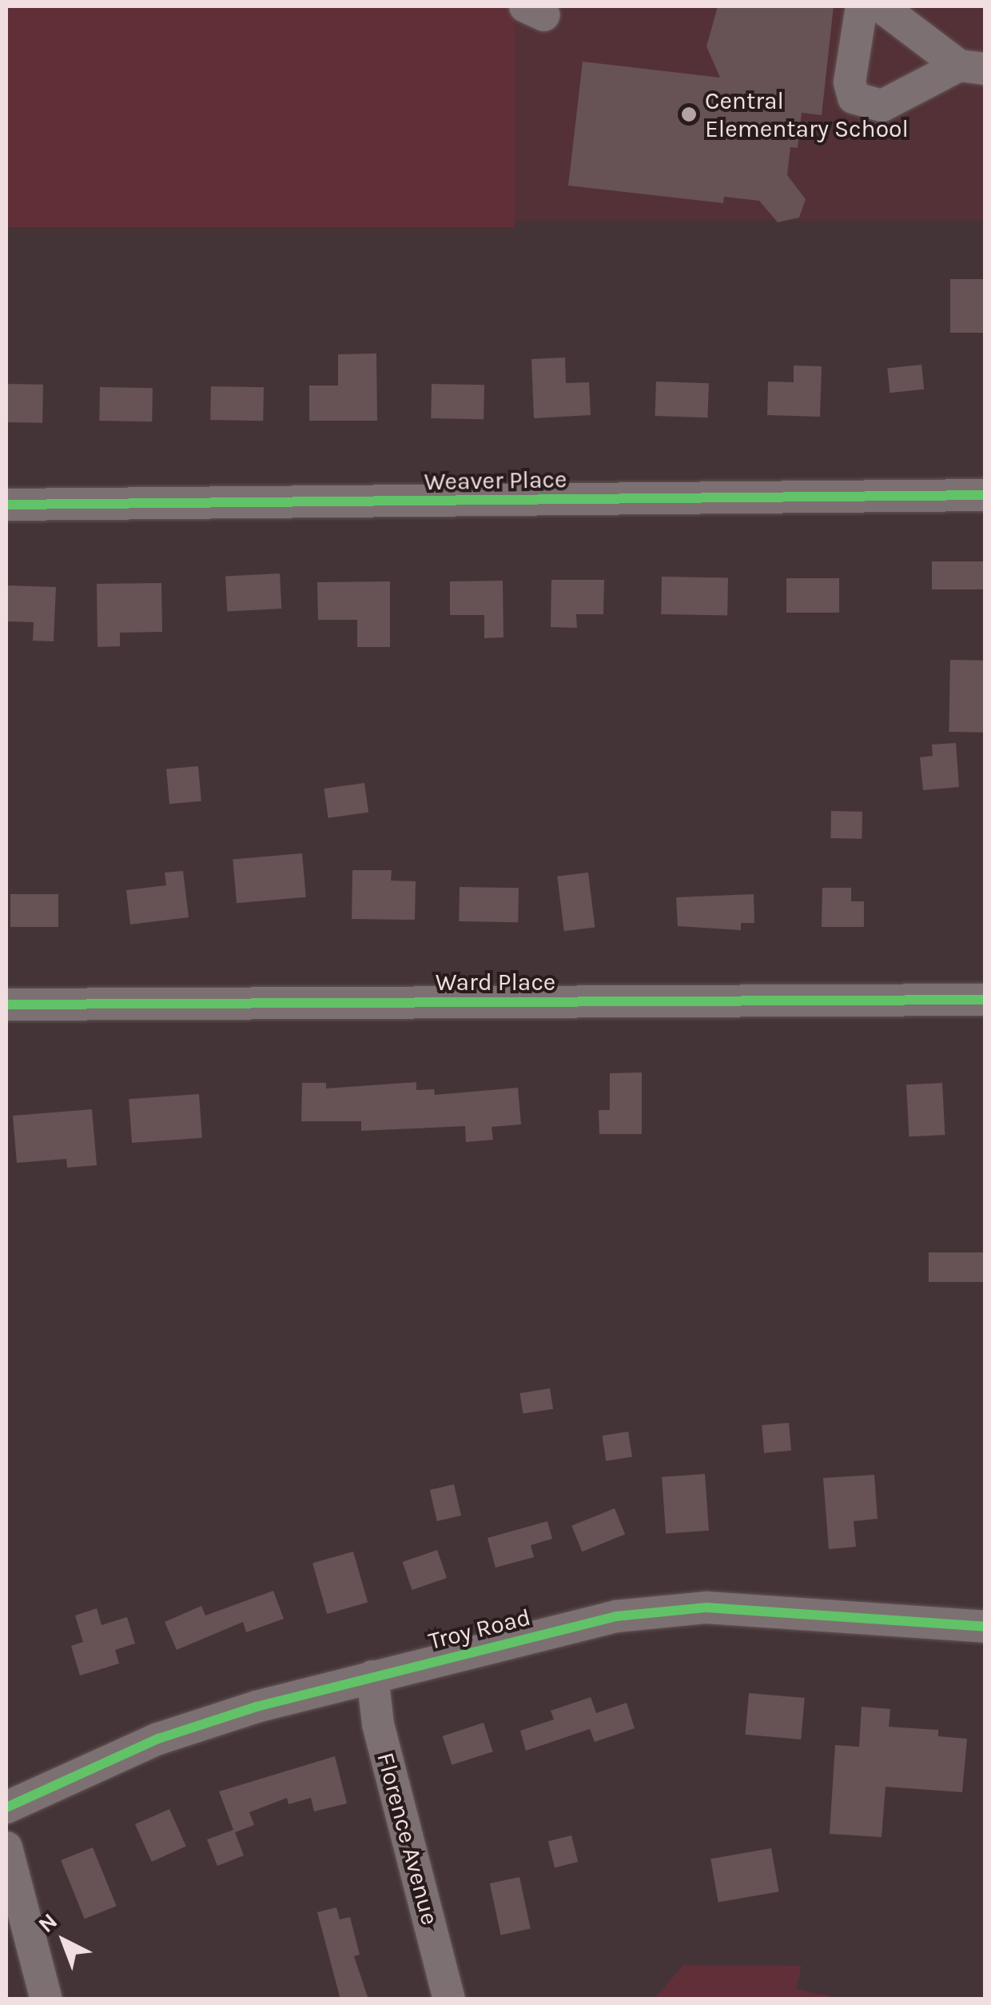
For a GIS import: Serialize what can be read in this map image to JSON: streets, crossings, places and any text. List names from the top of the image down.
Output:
{
  "streets": {
    "street": [
      "Weaver Place",
      "Ward Place",
      "Troy Road",
      "Florence Avenue"
    ]
  },
  "crossings": [
    ["Troy Road", "Florence Avenue"]
  ],
  "places": ["Central Elementary School"],
  "north": "top left"
}
